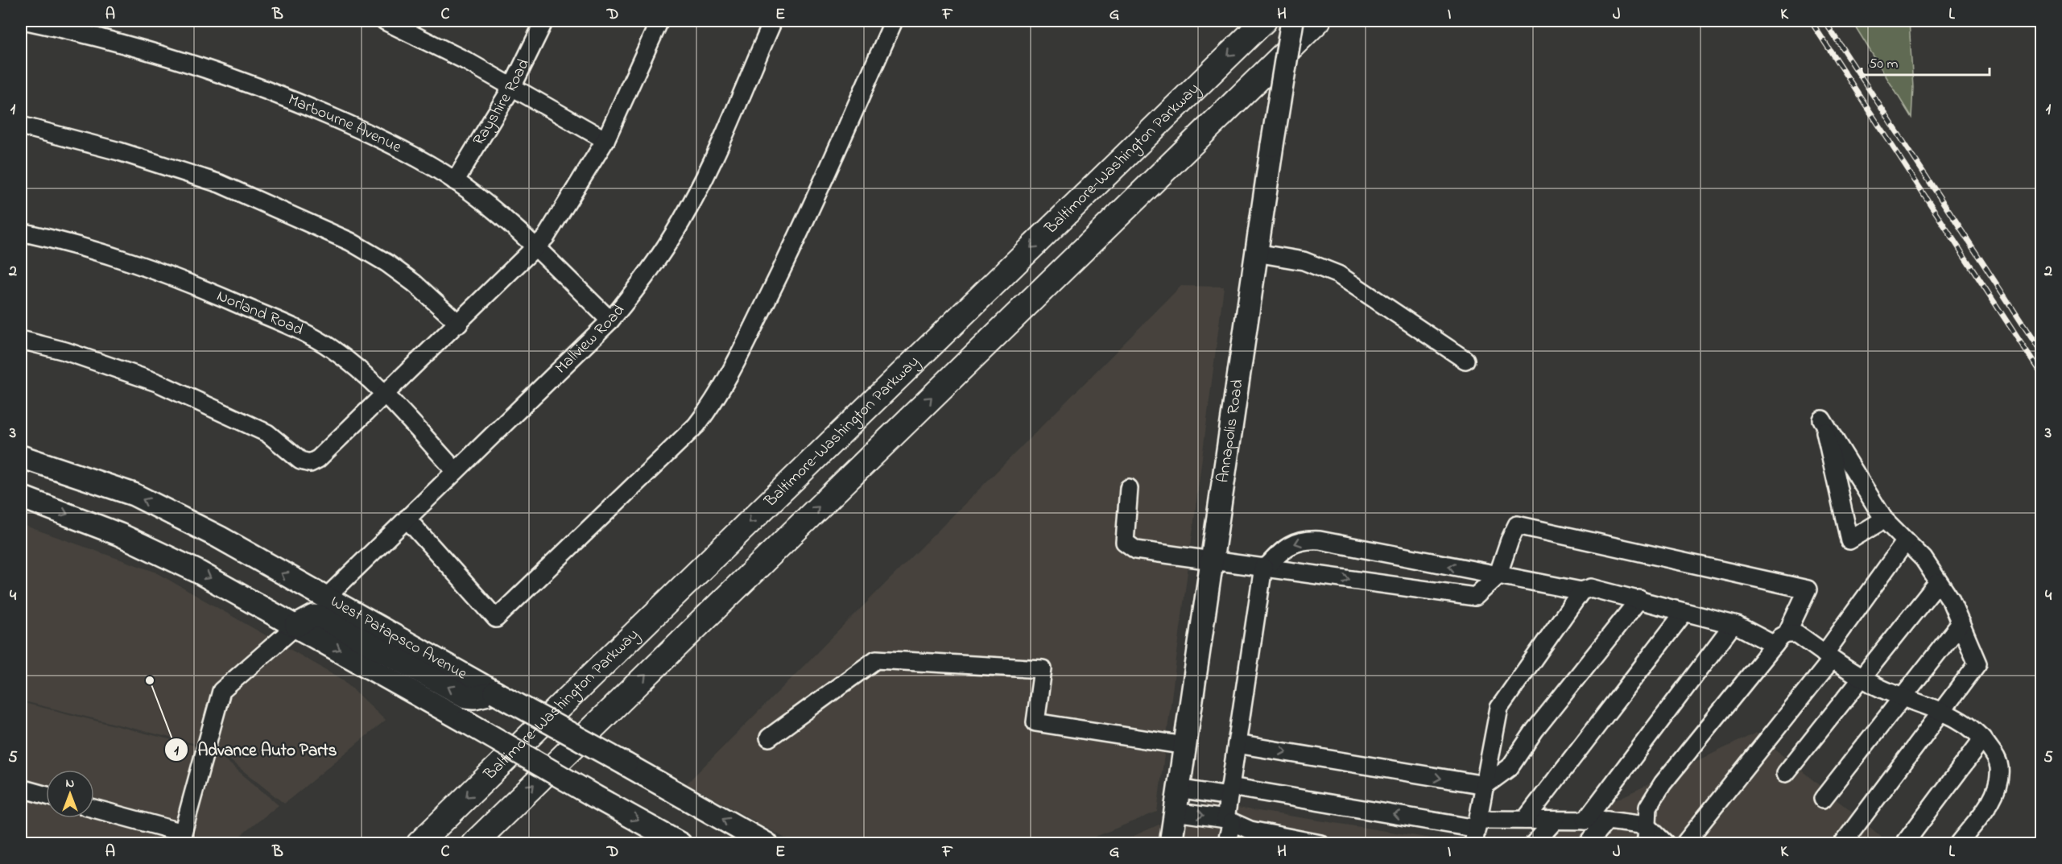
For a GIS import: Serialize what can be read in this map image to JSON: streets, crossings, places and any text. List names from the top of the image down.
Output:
{
  "streets": {
    "highway": ["Baltimore-Washington Parkway"],
    "main road": ["Annapolis Road", "West Patapsco Avenue"],
    "street": [
      "Rayshire Road",
      "Marbourne Avenue",
      "Norland Road",
      "Mallview Road"
    ]
  },
  "crossings": [
    ["Rayshire Road", "Marbourne Avenue"],
    ["Marbourne Avenue", "Mallview Road"],
    ["Norland Road", "Mallview Road"],
    ["Mallview Road", "West Patapsco Avenue"]
  ],
  "places": ["Advance Auto Parts"],
  "scale_bar": "50 m",
  "north": "top",
  "grid": {
    "columns": [
      "A",
      "B",
      "C",
      "D",
      "E",
      "F",
      "G",
      "H",
      "I",
      "J",
      "K",
      "L"
    ],
    "rows": [
      "1",
      "2",
      "3",
      "4",
      "5"
    ]
  }
}
